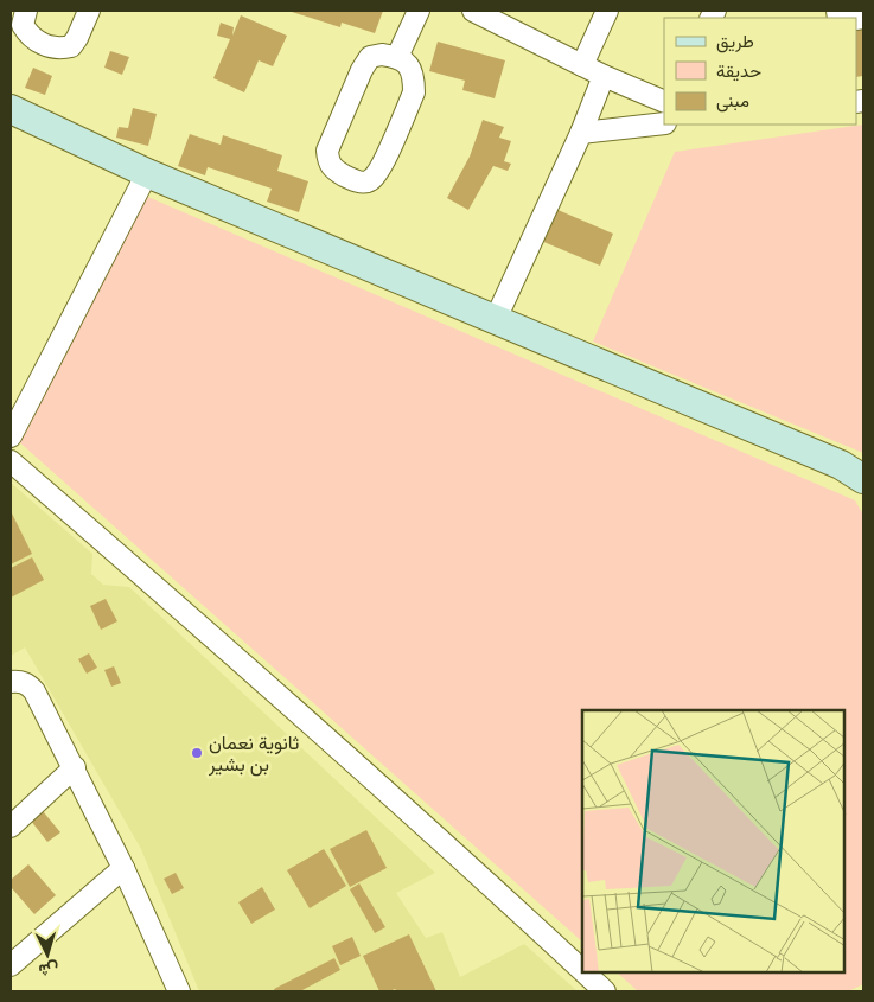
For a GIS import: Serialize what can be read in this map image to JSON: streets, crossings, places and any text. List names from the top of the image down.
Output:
{
  "places": ["ثانوية نعمان بن بشير"],
  "legend": ["طريق", "حديقة", "مبنى"],
  "north": "bottom"
}
